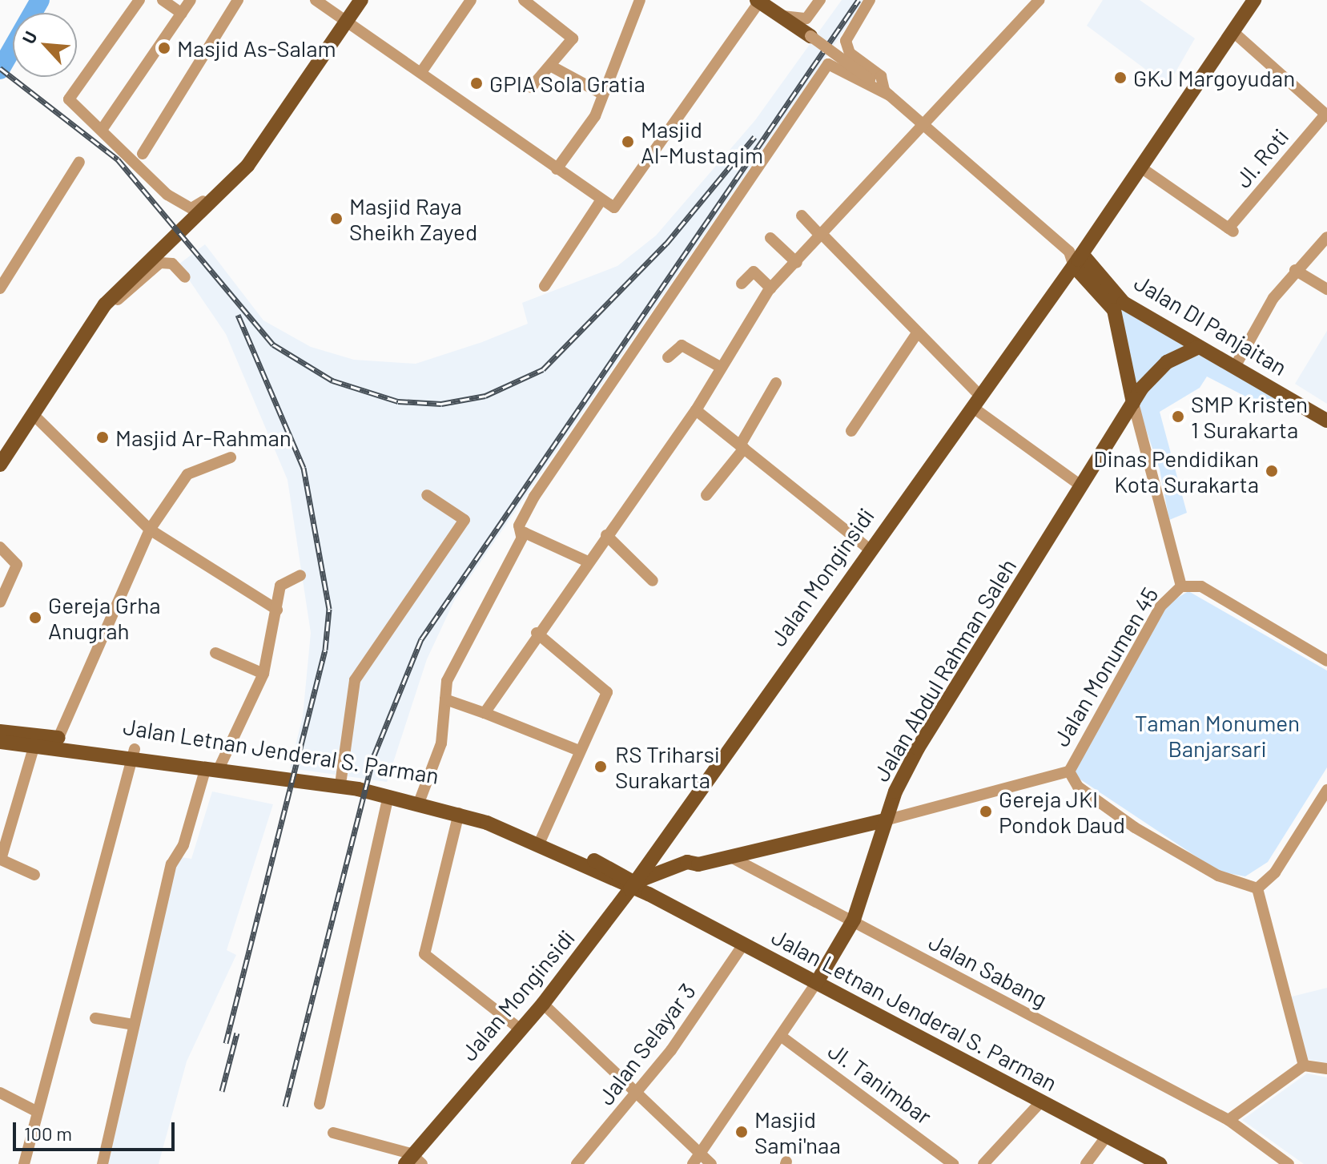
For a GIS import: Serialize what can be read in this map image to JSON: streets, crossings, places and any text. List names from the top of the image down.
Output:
{
  "streets": {
    "main road": [
      "Jalan DI Panjaitan",
      "Jalan Monginsidi",
      "Jalan Abdul Rahman Saleh",
      "Jalan Letnan Jenderal S. Parman"
    ],
    "street": [
      "Jl. Roti",
      "Jalan Monumen 45",
      "Jalan Sabang",
      "Jalan Selayar 3",
      "Jl. Tanimbar"
    ]
  },
  "crossings": [
    ["Jl. Roti", "Jalan Monginsidi"],
    ["Jalan DI Panjaitan", "Jalan Monginsidi"],
    ["Jalan DI Panjaitan", "Jalan Abdul Rahman Saleh"],
    ["Jalan Monginsidi", "Jalan Letnan Jenderal S. Parman"],
    ["Jalan Abdul Rahman Saleh", "Jalan Letnan Jenderal S. Parman"],
    ["Jalan Abdul Rahman Saleh", "Jalan Sabang"],
    ["Jalan Abdul Rahman Saleh", "Jl. Tanimbar"],
    ["Jalan Letnan Jenderal S. Parman", "Jalan Selayar 3"]
  ],
  "parks": ["Taman Monumen Banjarsari"],
  "places": [
    "Masjid As-Salam",
    "GKJ Margoyudan",
    "GPIA Sola Gratia",
    "Masjid Al-Mustaqim",
    "Masjid Raya Sheikh Zayed",
    "SMP Kristen 1 Surakarta",
    "Masjid Ar-Rahman",
    "Dinas Pendidikan Kota Surakarta",
    "Gereja Grha Anugrah",
    "RS Triharsi Surakarta",
    "Gereja JKI Pondok Daud",
    "Masjid Sami'naa"
  ],
  "scale_bar": "100 m",
  "north": "top left"
}
